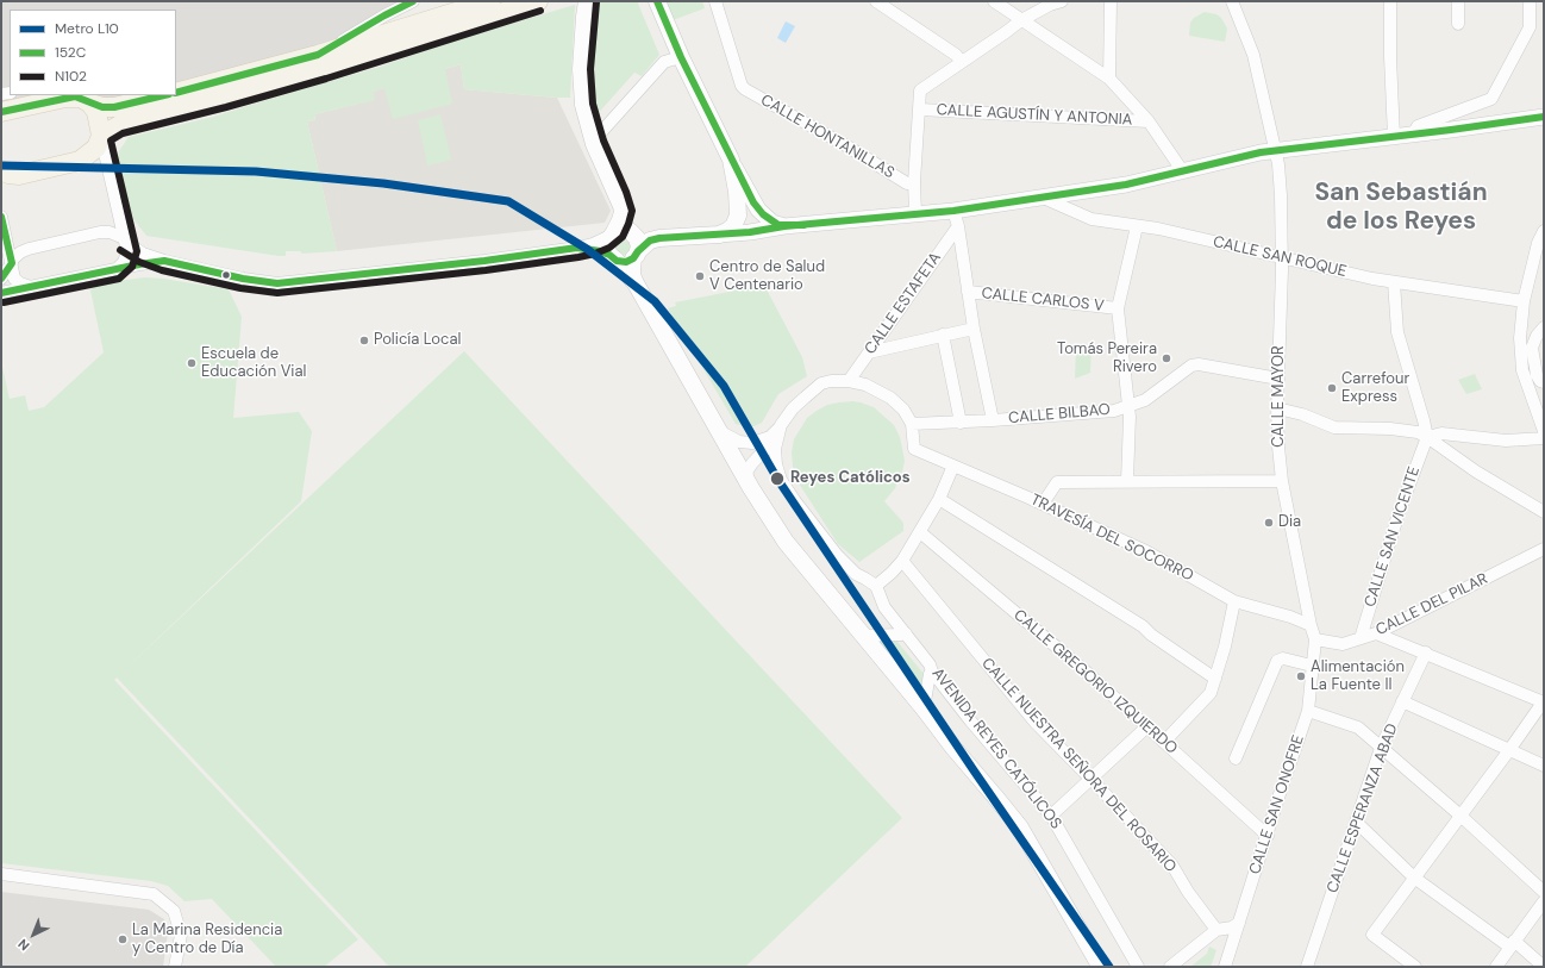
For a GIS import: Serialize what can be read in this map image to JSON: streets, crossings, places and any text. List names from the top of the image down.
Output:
{
  "streets": {
    "main road": ["AVENIDA REYES CATÓLICOS"],
    "street": [
      "CALLE AGUSTÍN Y ANTONIA",
      "CALLE HONTANILLAS",
      "CALLE SAN ROQUE",
      "CALLE CARLOS V",
      "CALLE ESTAFETA",
      "CALLE MAYOR",
      "CALLE BILBAO",
      "CALLE SAN VICENTE",
      "TRAVESÍA DEL SOCORRO",
      "CALLE DEL PILAR",
      "CALLE GREGORIO IZQUIERDO",
      "CALLE NUESTRA SEÑORA DEL ROSARIO",
      "CALLE SAN ONOFRE",
      "CALLE ESPERANZA ABAD"
    ]
  },
  "crossings": [
    ["CALLE SAN ROQUE", "CALLE MAYOR"],
    ["CALLE MAYOR", "CALLE BILBAO"],
    ["CALLE MAYOR", "TRAVESÍA DEL SOCORRO"],
    ["CALLE MAYOR", "CALLE DEL PILAR"],
    ["CALLE MAYOR", "CALLE SAN ONOFRE"],
    ["CALLE BILBAO", "TRAVESÍA DEL SOCORRO"],
    ["CALLE SAN VICENTE", "CALLE DEL PILAR"],
    ["CALLE DEL PILAR", "CALLE SAN ONOFRE"],
    ["CALLE GREGORIO IZQUIERDO", "CALLE SAN ONOFRE"]
  ],
  "districts": ["San Sebastián de los Reyes"],
  "places": [
    "Centro de Salud V Centenario",
    "Policía Local",
    "Tomás Pereira Rivero",
    "Escuela de Educación Vial",
    "Carrefour Express",
    "Reyes Católicos",
    "Dia",
    "Alimentación La Fuente II",
    "La Marina Residencia y Centro de Día"
  ],
  "lines": ["transit line 152C", "transit line N102", "metro line L10"],
  "legend": ["Metro L10", "152C", "N102"],
  "north": "bottom left"
}
